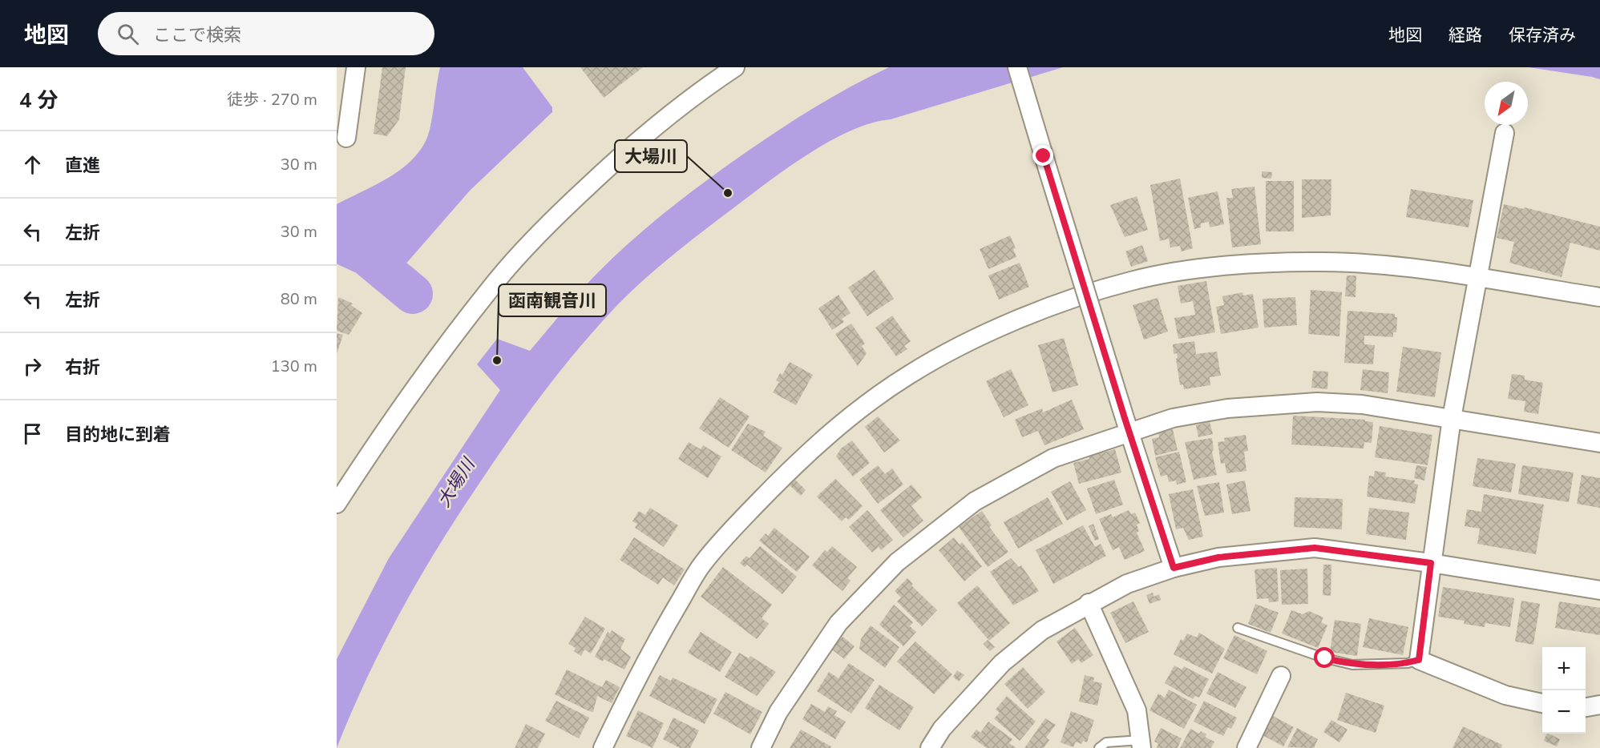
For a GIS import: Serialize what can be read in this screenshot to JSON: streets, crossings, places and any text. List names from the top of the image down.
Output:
{
  "water": ["大場川"],
  "places": ["大場川", "函南観音川"],
  "north": "bottom left",
  "page": {
    "header": "地図",
    "search": "ここで検索",
    "nav": ["地図", "経路", "保存済み"],
    "heading": ["4 分", "徒歩 · 270 m"],
    "list": [
      ["直進", "30 m"],
      ["左折", "30 m"],
      ["左折", "80 m"],
      ["右折", "130 m"],
      "目的地に到着"
    ],
    "map_buttons": ["+", "−"]
  }
}
